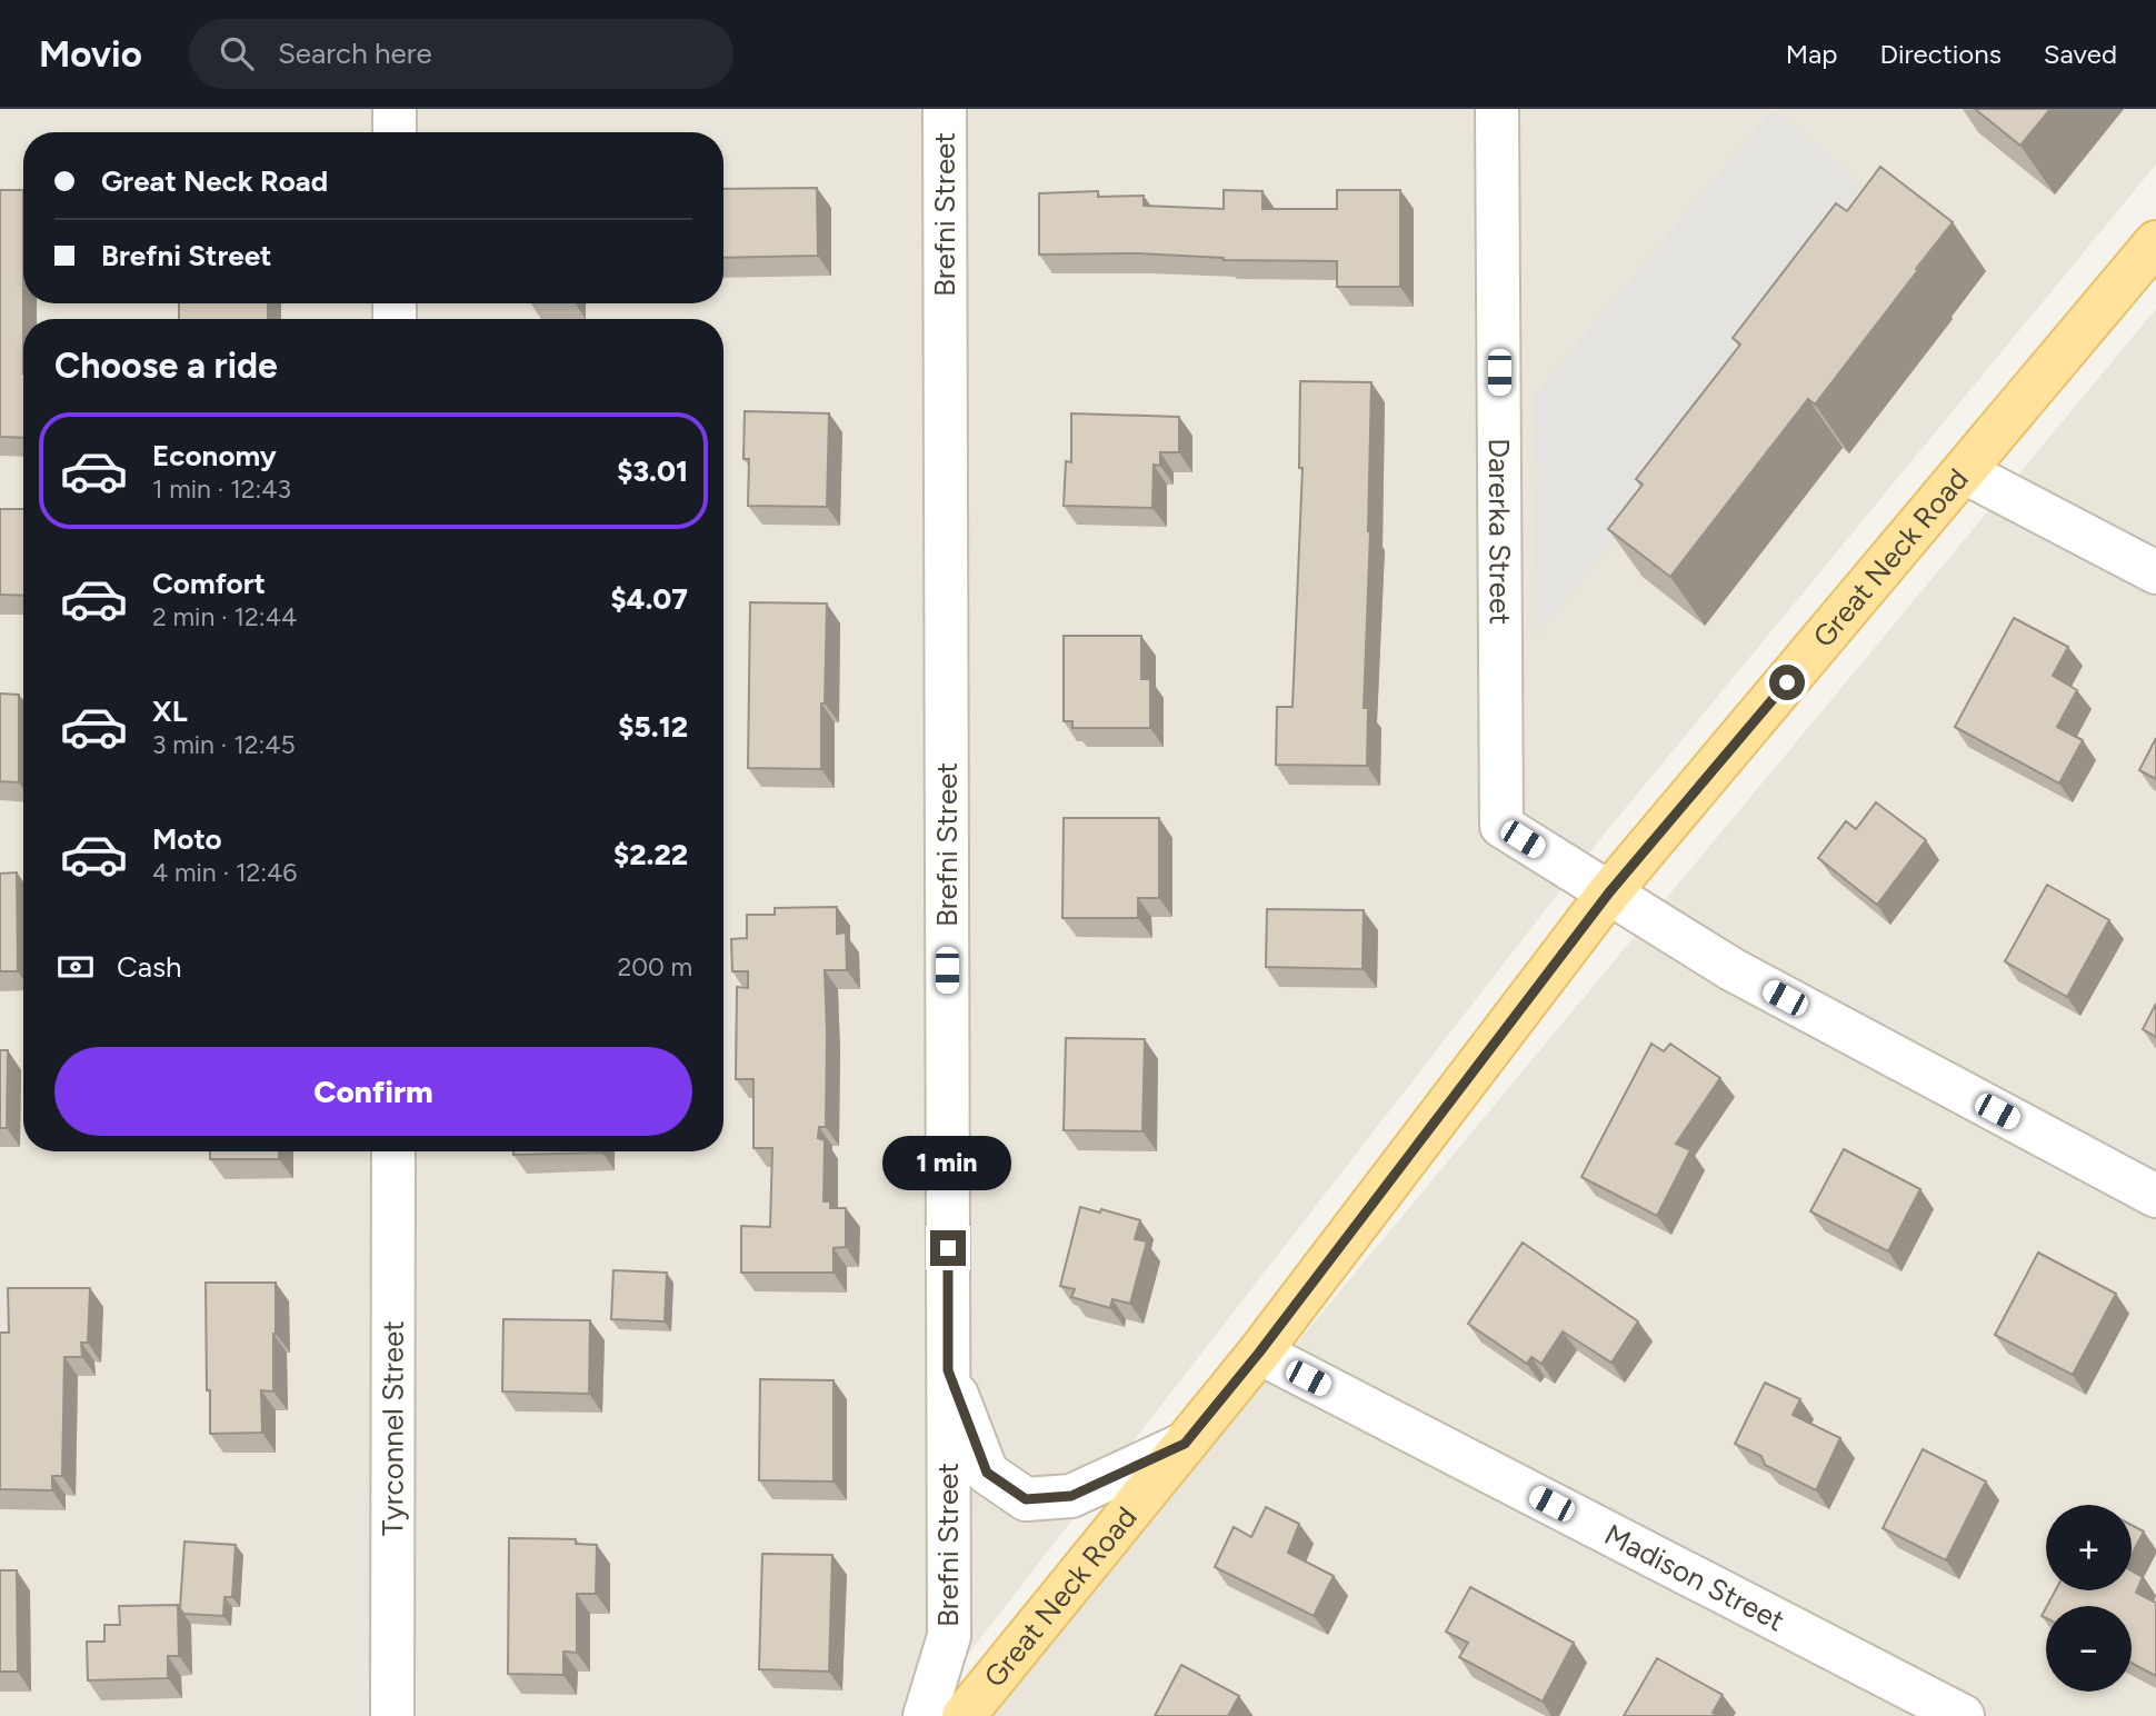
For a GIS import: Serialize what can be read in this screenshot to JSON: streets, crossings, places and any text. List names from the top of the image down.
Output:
{
  "streets": {
    "main road": ["Great Neck Road"],
    "street": [
      "Brefni Street",
      "Darerka Street",
      "Tyrconnel Street",
      "Madison Street"
    ]
  },
  "crossings": [
    ["Darerka Street", "Great Neck Road"],
    ["Great Neck Road", "Madison Street"]
  ],
  "page": {
    "header": "Movio",
    "search": "Search here",
    "nav": ["Map", "Directions", "Saved"],
    "banner": ["Great Neck Road", "Brefni Street"],
    "heading": "Choose a ride",
    "list": [
      {
        "name": "Economy",
        "note": "1 min · 12:43",
        "value": "$3.01"
      },
      {
        "name": "Comfort",
        "note": "2 min · 12:44",
        "value": "$4.07"
      },
      {
        "name": "XL",
        "note": "3 min · 12:45",
        "value": "$5.12"
      },
      {
        "name": "Moto",
        "note": "4 min · 12:46",
        "value": "$2.22"
      }
    ],
    "pay": ["Cash", "200 m"],
    "buttons": "Confirm",
    "bubble": "1 min",
    "map_buttons": ["+", "−"]
  }
}
